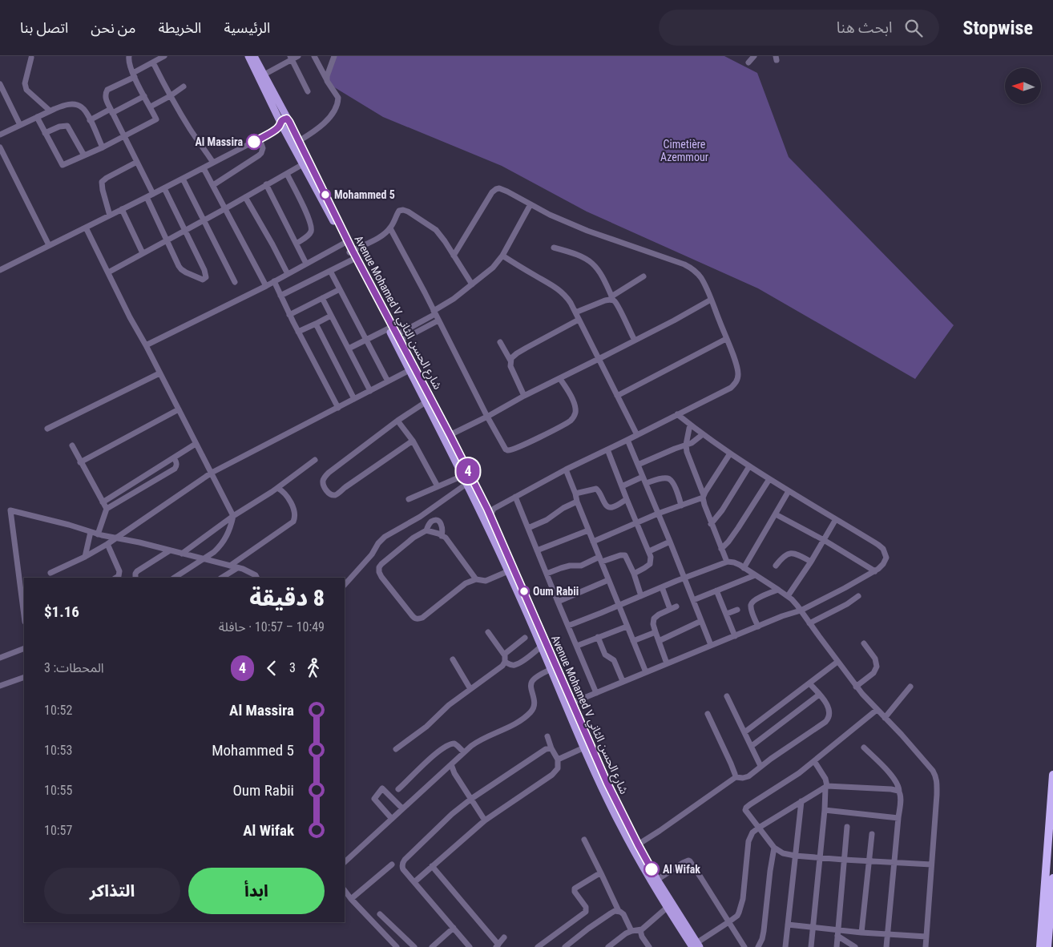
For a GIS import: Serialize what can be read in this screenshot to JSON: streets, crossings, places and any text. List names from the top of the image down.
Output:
{
  "streets": {
    "main road": ["Avenue Mohamed V شارع الحسن الثاني"]
  },
  "parks": ["Cimetière Azemmour"],
  "places": [
    "Al Massira",
    "Mohammed 5",
    "Oum Rabii",
    "Al Wifak"
  ],
  "lines": ["bus line 4"],
  "north": "left",
  "page": {
    "header": "Stopwise",
    "search": "ابحث هنا",
    "nav": [
      "الرئيسية",
      "الخريطة",
      "من نحن",
      "اتصل بنا"
    ],
    "on_map": "4",
    "heading": ["8 دقيقة", "10:49 – 10:57 · حافلة", "$1.16"],
    "legs": ["3", "4", "المحطات: 3"],
    "list": [
      {
        "name": "Al Massira",
        "value": "10:52"
      },
      {
        "name": "Mohammed 5",
        "value": "10:53"
      },
      {
        "name": "Oum Rabii",
        "value": "10:55"
      },
      {
        "name": "Al Wifak",
        "value": "10:57"
      }
    ],
    "buttons": ["ابدأ", "التذاكر"]
  }
}
